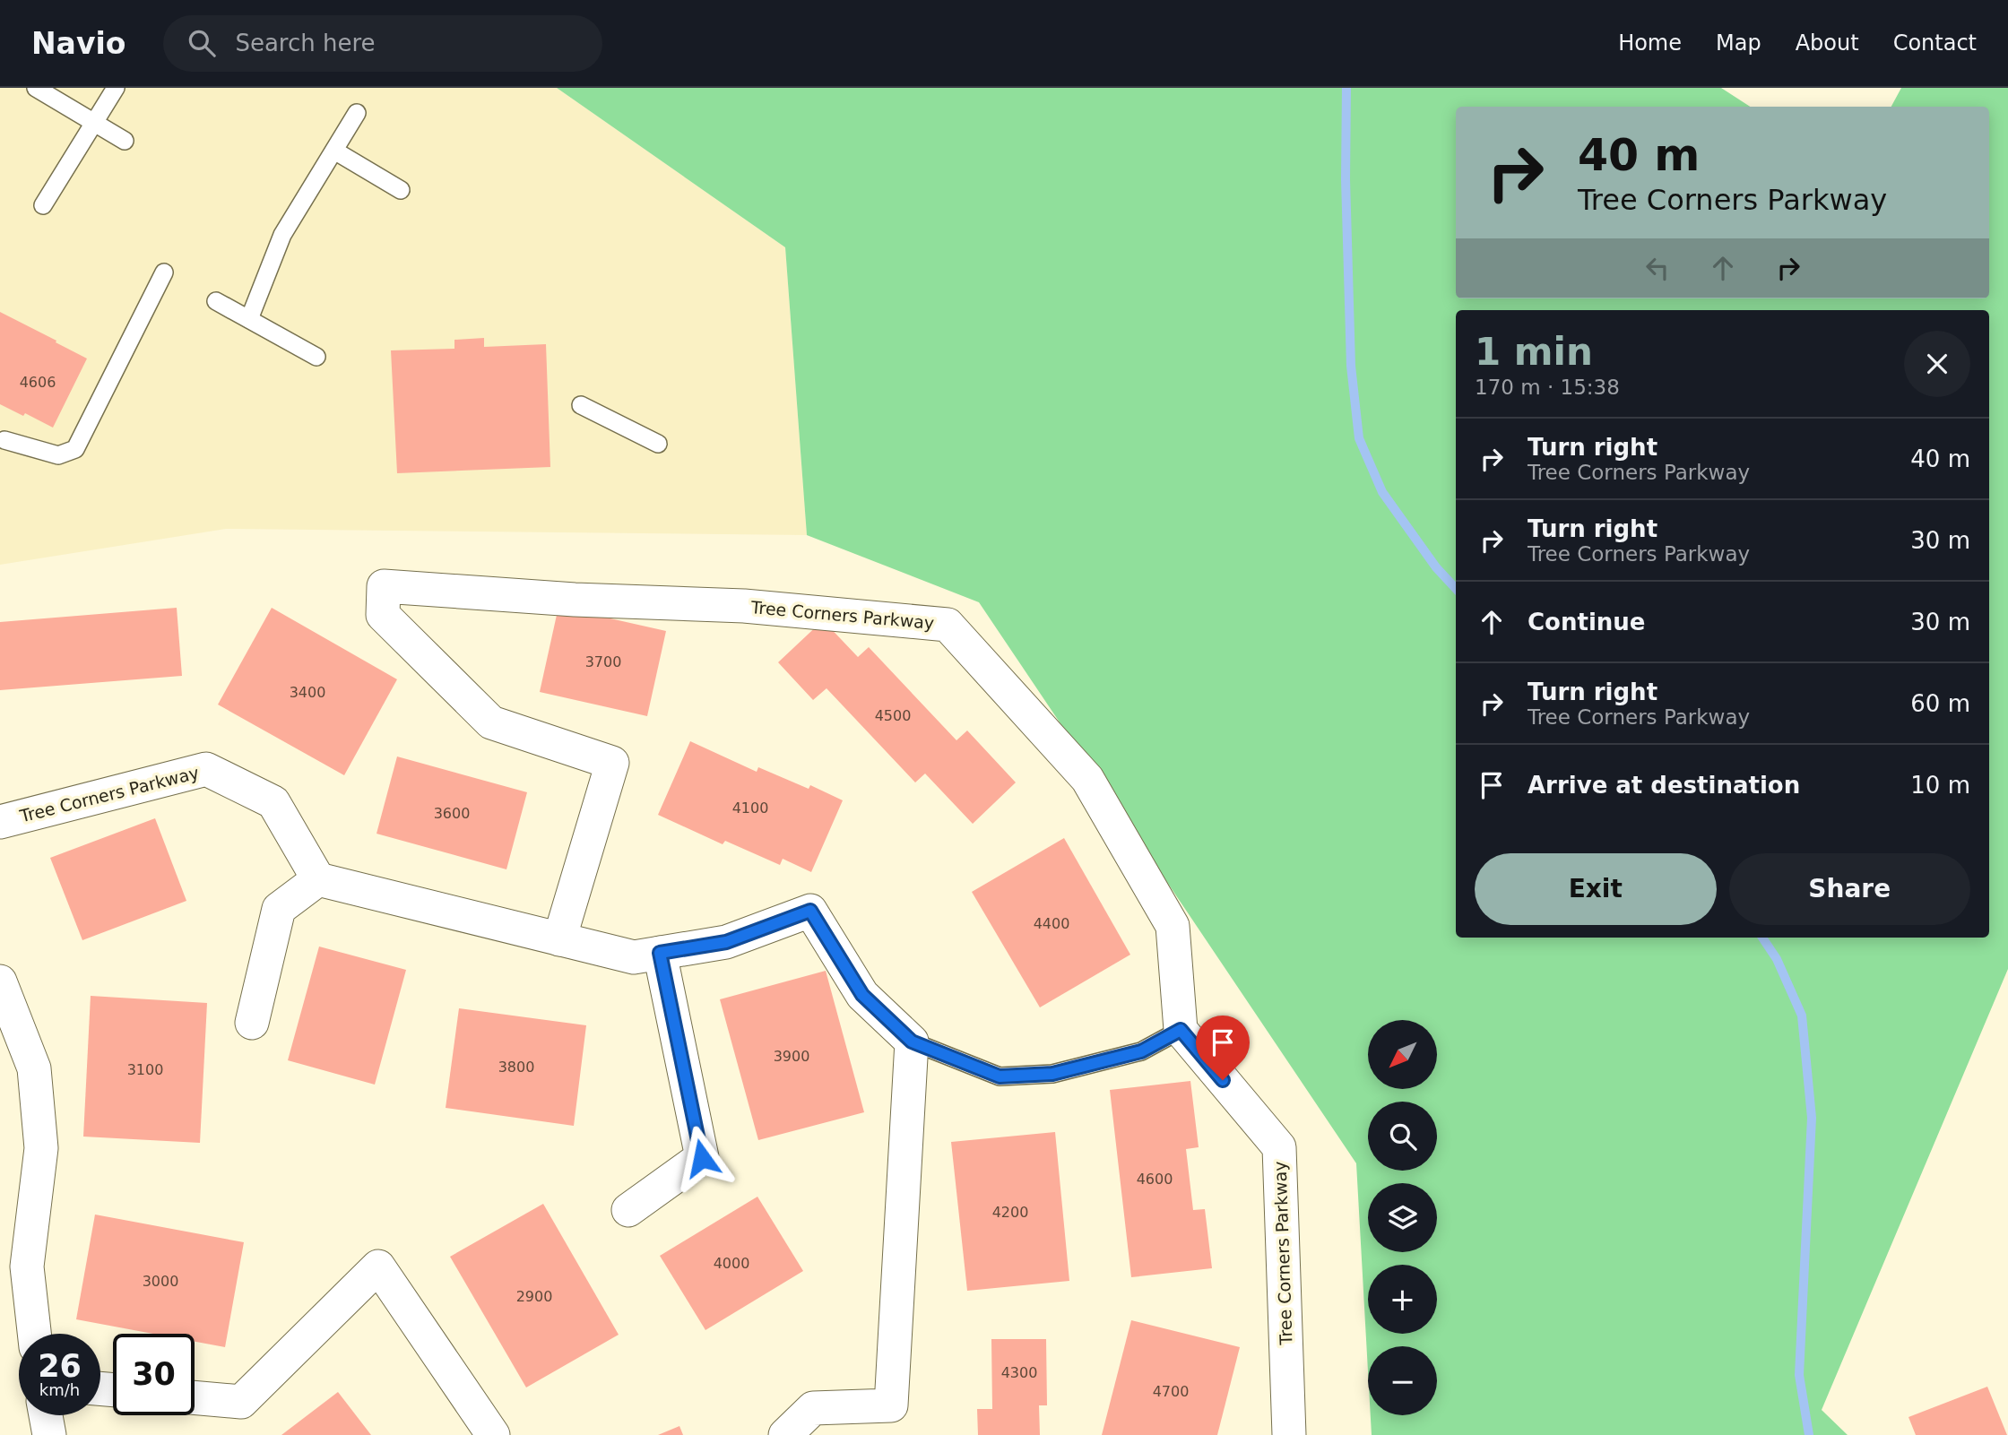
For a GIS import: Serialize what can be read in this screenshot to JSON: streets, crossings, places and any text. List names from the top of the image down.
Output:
{
  "streets": {
    "street": ["Tree Corners Parkway"]
  },
  "house_numbers": [
    "4606",
    "3700",
    "3400",
    "4500",
    "4100",
    "3600",
    "4400",
    "3900",
    "3800",
    "3100",
    "4600",
    "4200",
    "4000",
    "3000",
    "2900",
    "4300",
    "4700"
  ],
  "north": "bottom left",
  "page": {
    "header": "Navio",
    "search": "Search here",
    "nav": [
      "Home",
      "Map",
      "About",
      "Contact"
    ],
    "turn": ["40 m", "Tree Corners Parkway"],
    "heading": ["1 min", "170 m · 15:38"],
    "list": [
      {
        "name": "Turn right",
        "note": "Tree Corners Parkway",
        "value": "40 m"
      },
      {
        "name": "Turn right",
        "note": "Tree Corners Parkway",
        "value": "30 m"
      },
      {
        "name": "Continue",
        "value": "30 m"
      },
      {
        "name": "Turn right",
        "note": "Tree Corners Parkway",
        "value": "60 m"
      },
      {
        "name": "Arrive at destination",
        "value": "10 m"
      }
    ],
    "buttons": ["Exit", "Share"],
    "map_buttons": ["+", "−"],
    "speed": "26 km/h",
    "limit": "30"
  }
}
